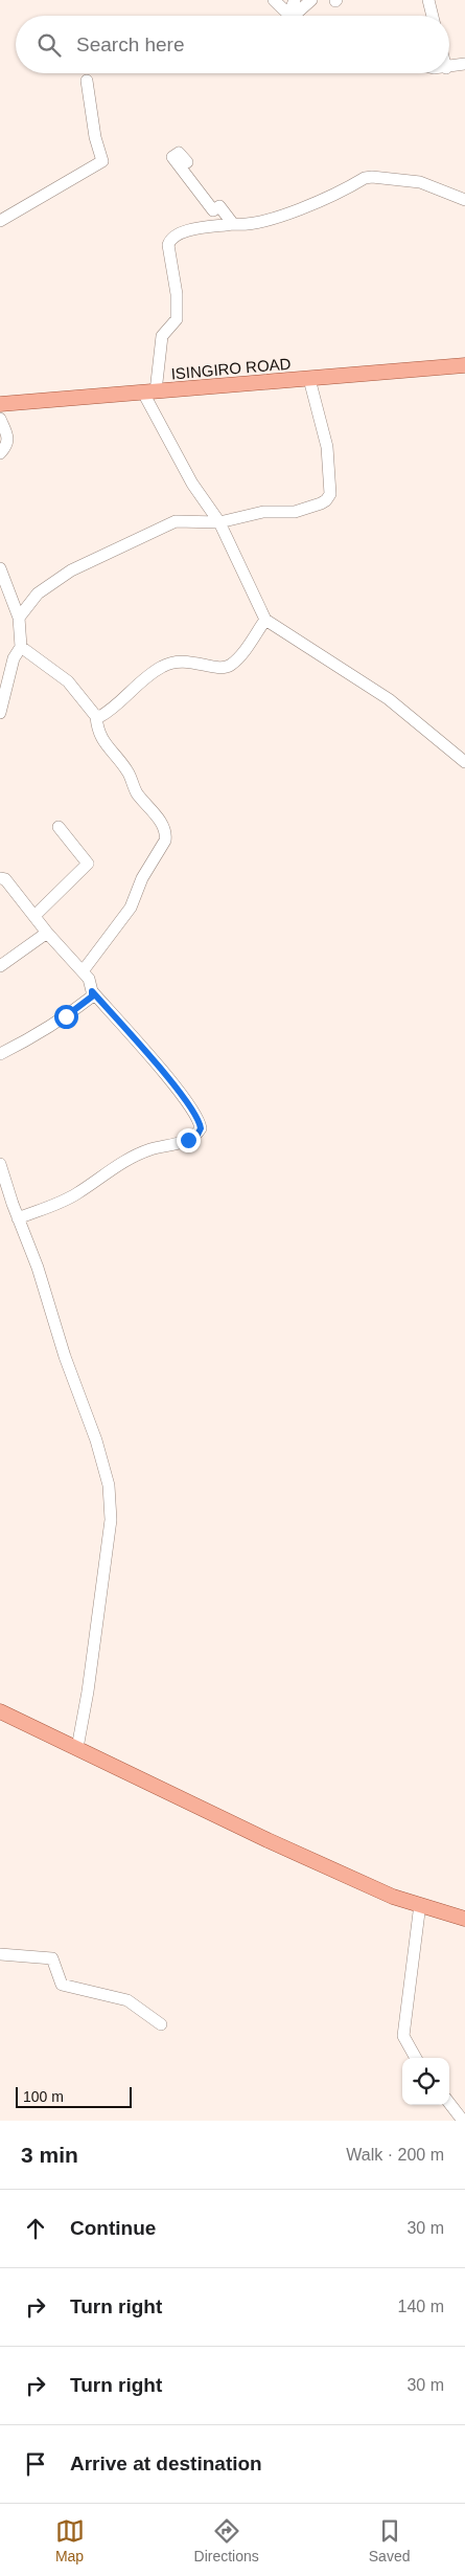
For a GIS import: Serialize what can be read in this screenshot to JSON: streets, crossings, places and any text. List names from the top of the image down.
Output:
{
  "streets": {
    "main road": ["ISINGIRO ROAD"]
  },
  "scale_bar": "100 m",
  "page": {
    "search": "Search here",
    "scale": "100 m",
    "heading": ["3 min", "Walk · 200 m"],
    "list": [
      ["Continue", "30 m"],
      ["Turn right", "140 m"],
      ["Turn right", "30 m"],
      "Arrive at destination"
    ],
    "nav": ["Map", "Directions", "Saved"]
  }
}
